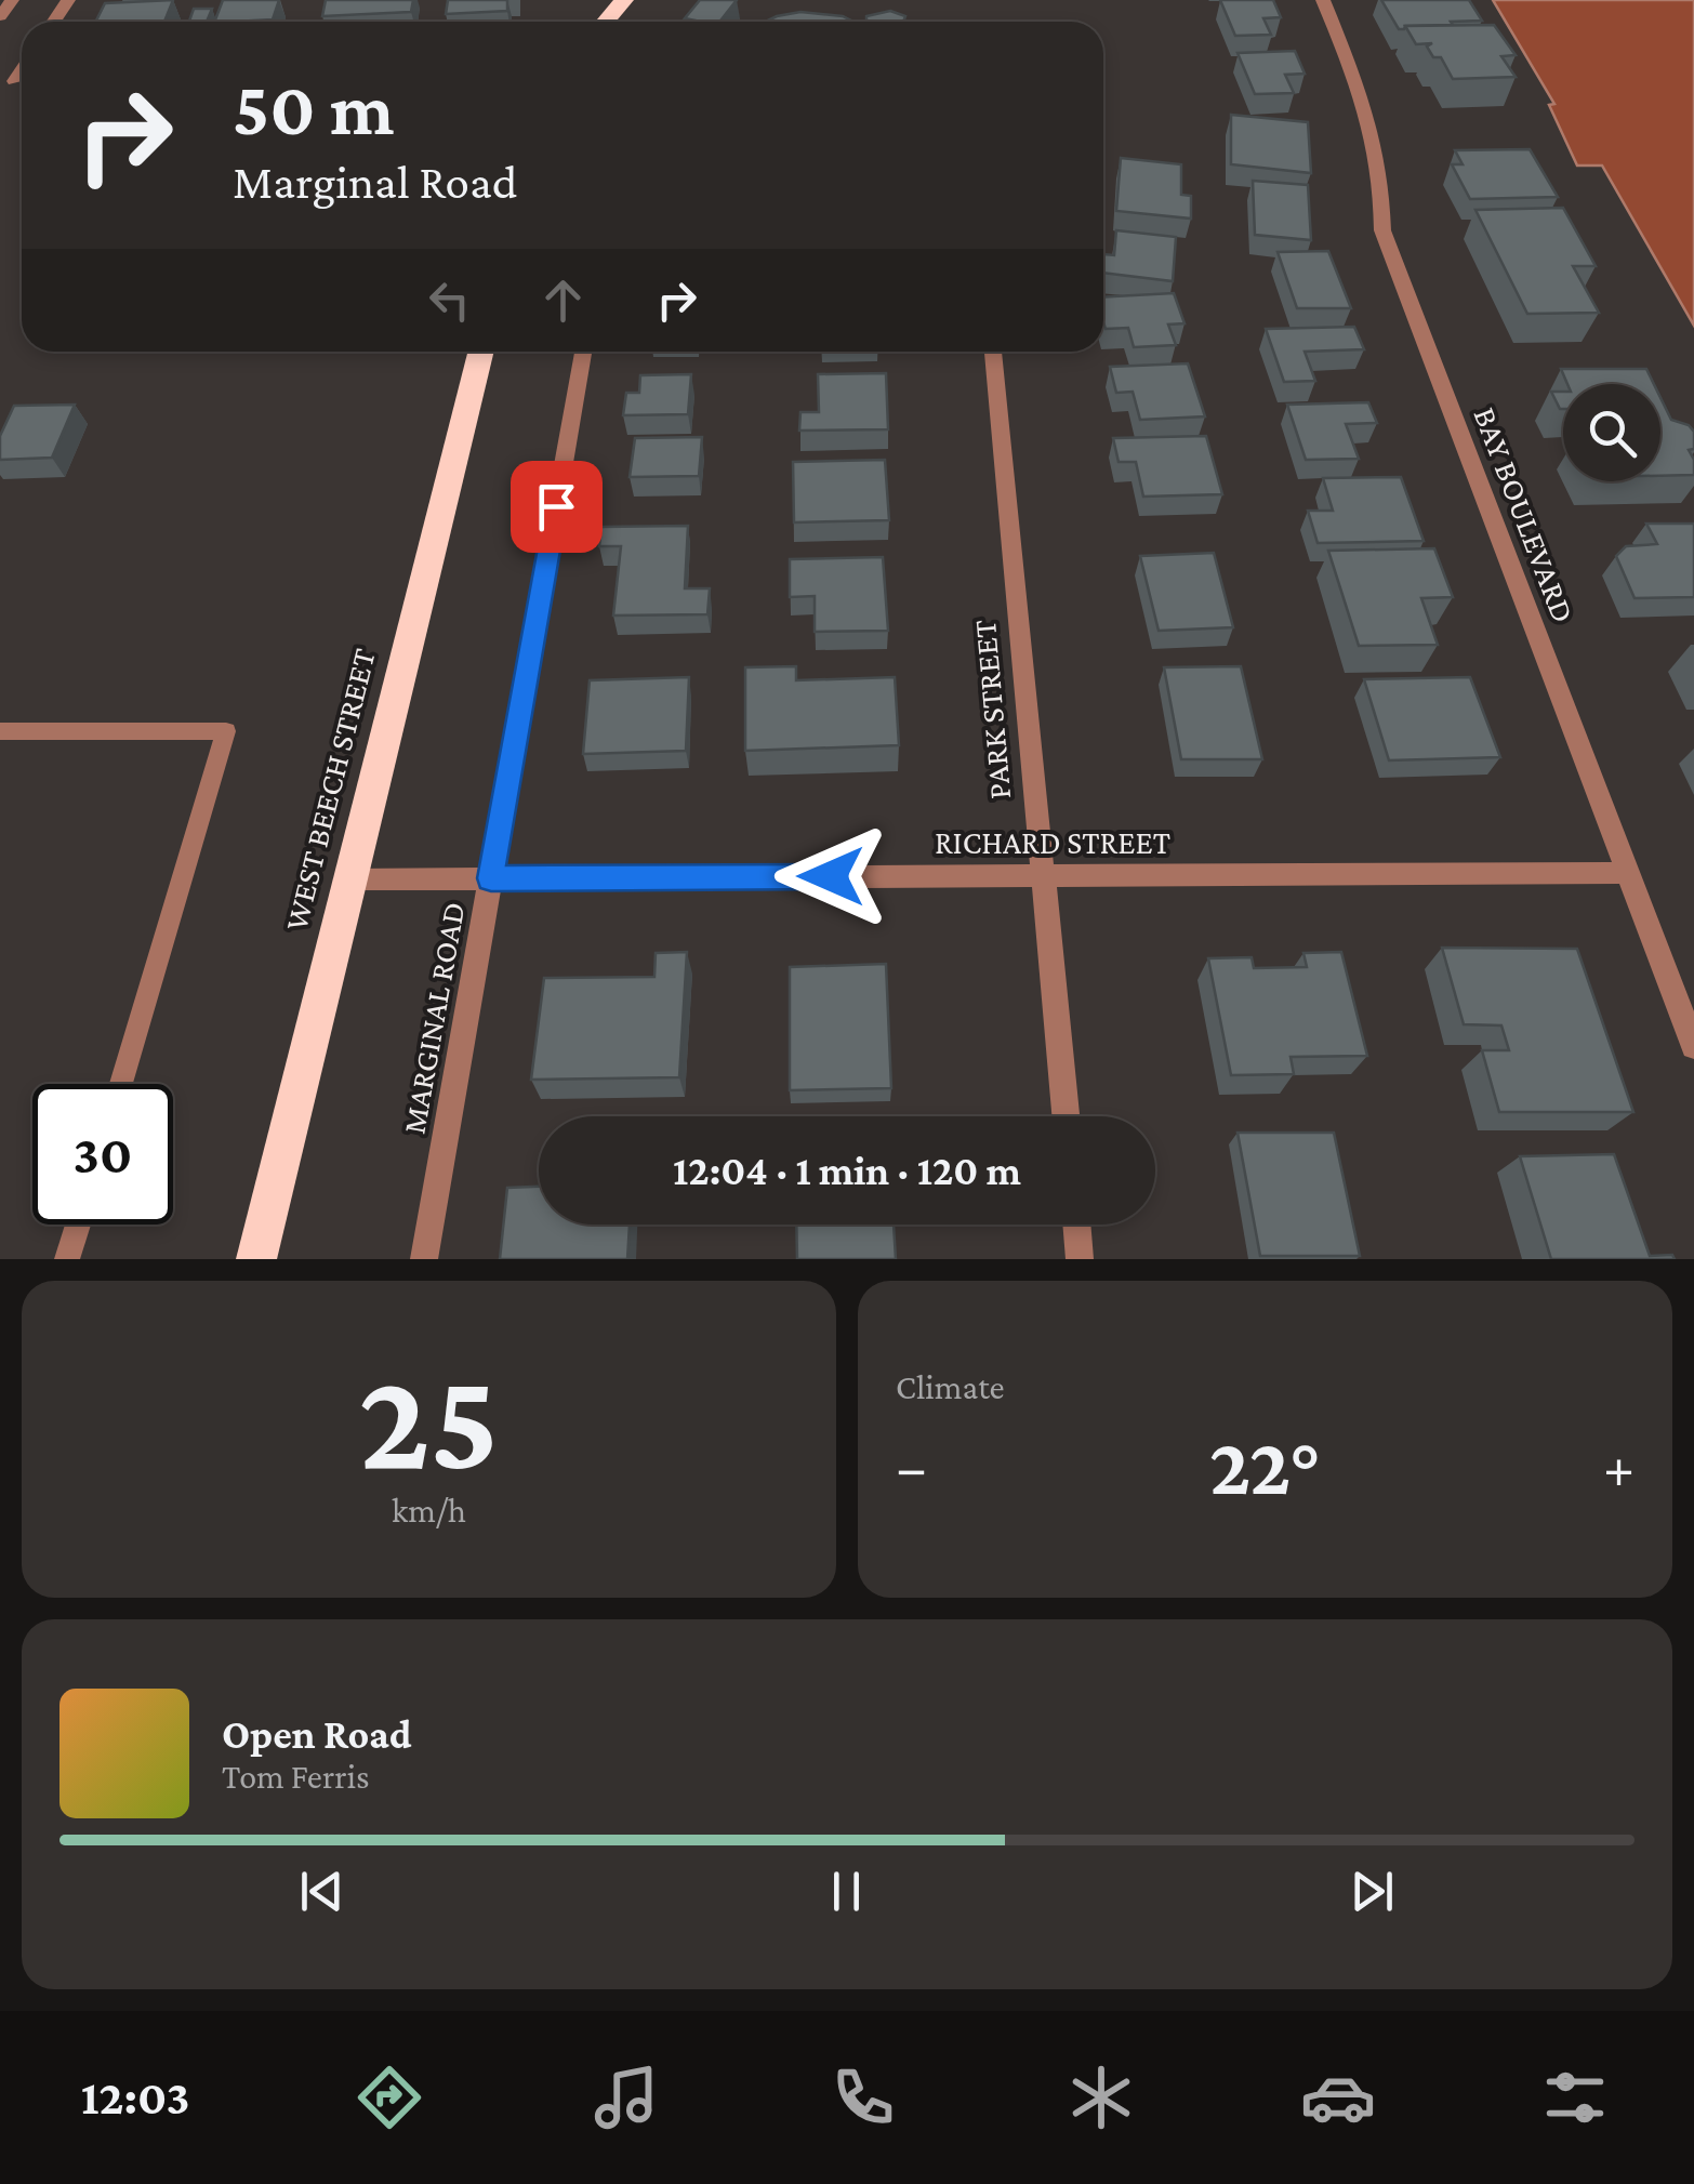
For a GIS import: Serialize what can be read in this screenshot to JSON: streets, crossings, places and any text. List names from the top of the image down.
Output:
{
  "streets": {
    "highway": ["WEST BEECH STREET"],
    "street": [
      "BAY BOULEVARD",
      "PARK STREET",
      "RICHARD STREET",
      "MARGINAL ROAD"
    ]
  },
  "crossings": [
    ["BAY BOULEVARD", "RICHARD STREET"],
    ["PARK STREET", "RICHARD STREET"],
    ["WEST BEECH STREET", "RICHARD STREET"],
    ["RICHARD STREET", "MARGINAL ROAD"]
  ],
  "page": {
    "turn": ["50 m", "Marginal Road"],
    "limit": "30",
    "trip": "12:04 · 1 min · 120 m",
    "tile": [
      ["25", "km/h"],
      "Climate"
    ],
    "heat": ["−", "22°", "+"],
    "song": ["Open Road", "Tom Ferris"],
    "tabs": "12:03"
  }
}
